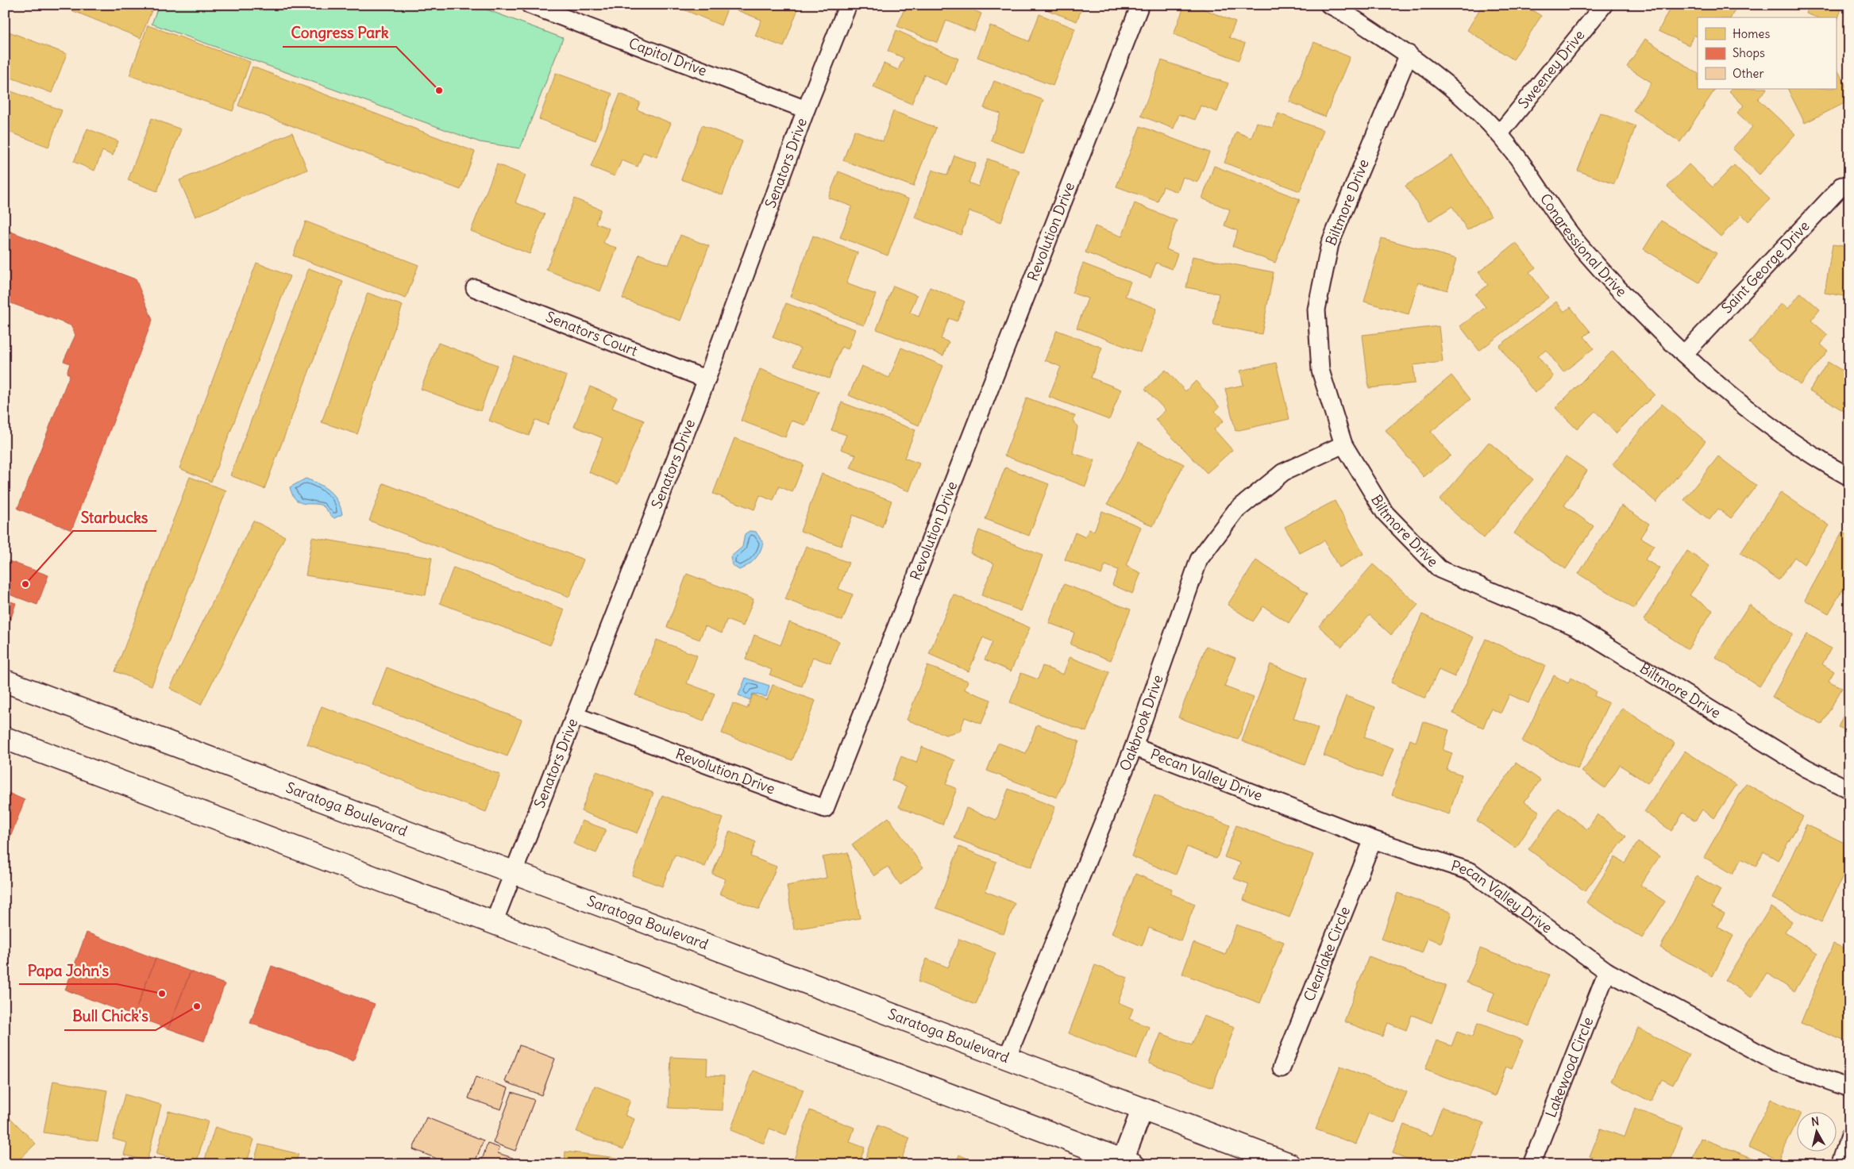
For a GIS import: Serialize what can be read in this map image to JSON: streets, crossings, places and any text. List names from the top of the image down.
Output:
{
  "streets": {
    "main road": ["Saratoga Boulevard"],
    "street": [
      "Capitol Drive",
      "Sweeney Drive",
      "Senators Drive",
      "Biltmore Drive",
      "Revolution Drive",
      "Congressional Drive",
      "Saint George Drive",
      "Senators Court",
      "Oakbrook Drive",
      "Pecan Valley Drive",
      "Clearlake Circle",
      "Lakewood Circle"
    ]
  },
  "crossings": [
    ["Capitol Drive", "Senators Drive"],
    ["Sweeney Drive", "Congressional Drive"],
    ["Senators Drive", "Revolution Drive"],
    ["Senators Drive", "Senators Court"],
    ["Senators Drive", "Saratoga Boulevard"],
    ["Biltmore Drive", "Congressional Drive"],
    ["Biltmore Drive", "Oakbrook Drive"],
    ["Congressional Drive", "Saint George Drive"],
    ["Oakbrook Drive", "Pecan Valley Drive"],
    ["Oakbrook Drive", "Saratoga Boulevard"],
    ["Pecan Valley Drive", "Clearlake Circle"],
    ["Pecan Valley Drive", "Lakewood Circle"]
  ],
  "places": [
    "Congress Park",
    "Starbucks",
    "Papa John's",
    "Bull Chick's"
  ],
  "legend": ["Homes", "Shops", "Other"],
  "north": "top"
}
